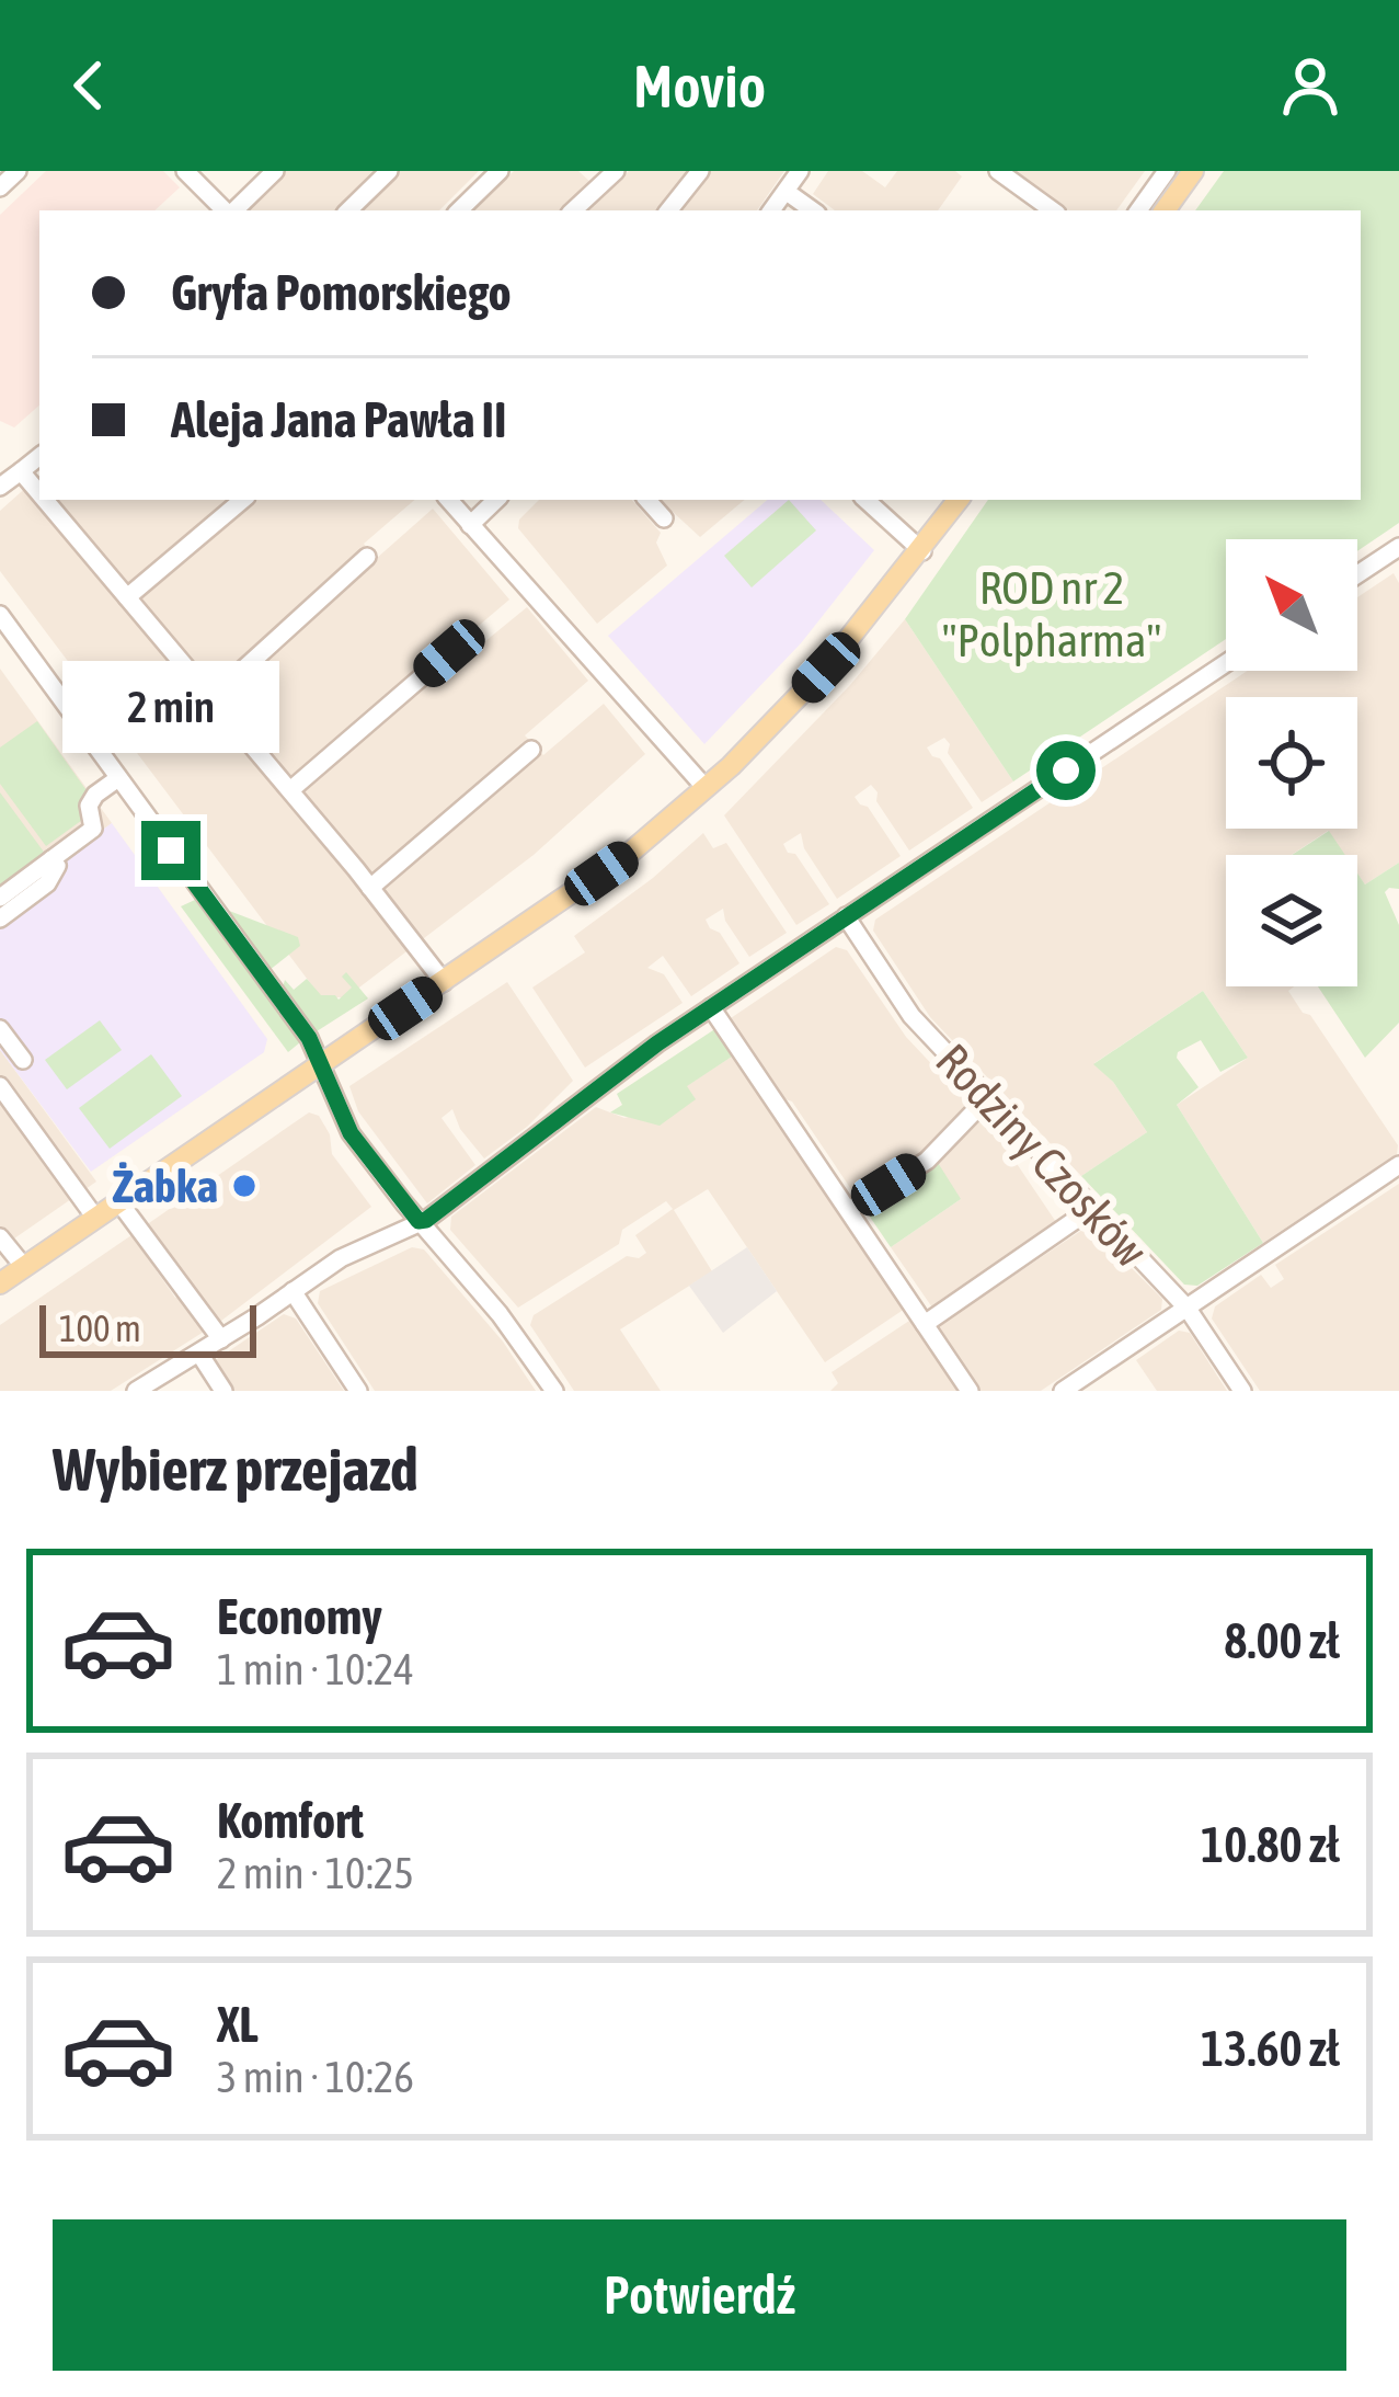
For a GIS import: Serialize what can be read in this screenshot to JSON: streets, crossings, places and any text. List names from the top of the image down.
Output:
{
  "streets": {
    "street": ["Rodziny Czosków"]
  },
  "parks": ["ROD nr 2 \"Polpharma\""],
  "places": ["Żabka"],
  "scale_bar": "100 m",
  "north": "top left",
  "page": {
    "header": "Movio",
    "banner": ["Gryfa Pomorskiego", "Aleja Jana Pawła II"],
    "bubble": "2 min",
    "scale": "100 m",
    "heading": "Wybierz przejazd",
    "list": [
      {
        "name": "Economy",
        "note": "1 min · 10:24",
        "value": "8.00 zł"
      },
      {
        "name": "Komfort",
        "note": "2 min · 10:25",
        "value": "10.80 zł"
      },
      {
        "name": "XL",
        "note": "3 min · 10:26",
        "value": "13.60 zł"
      }
    ],
    "buttons": "Potwierdź"
  }
}
